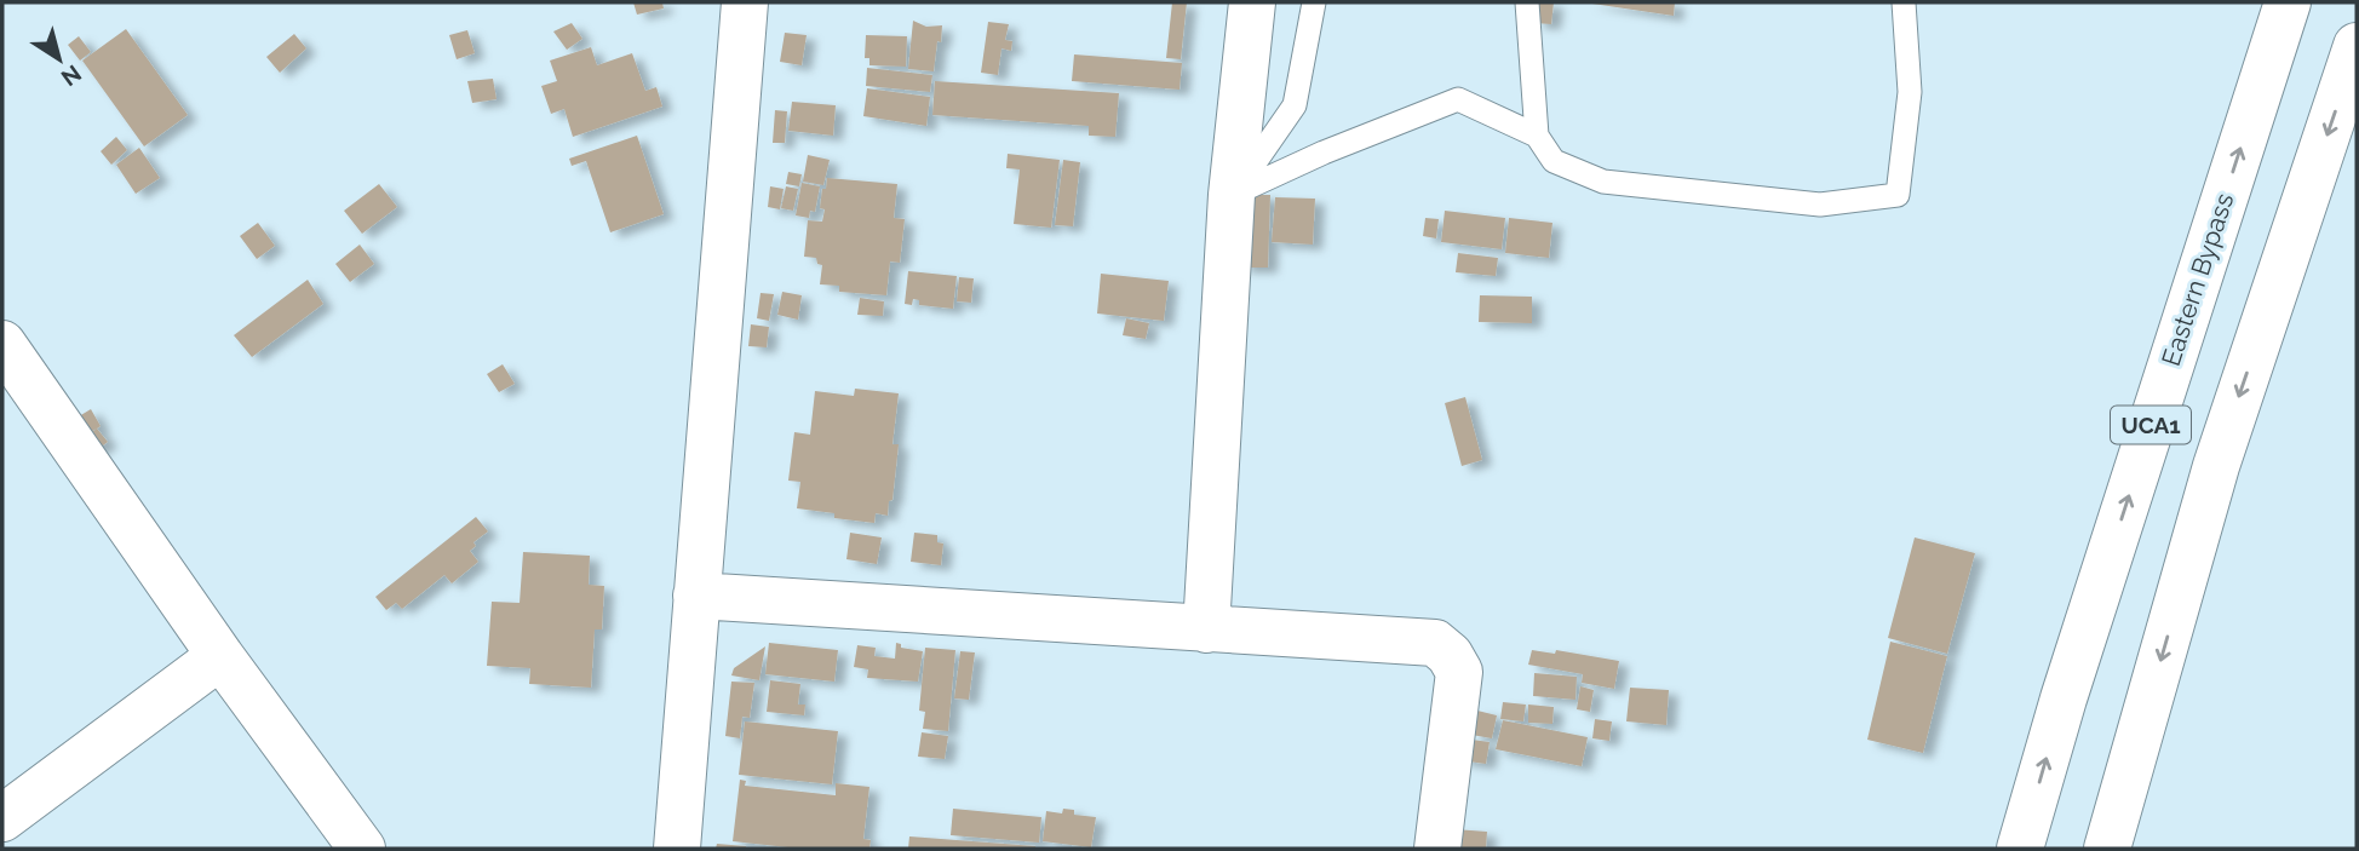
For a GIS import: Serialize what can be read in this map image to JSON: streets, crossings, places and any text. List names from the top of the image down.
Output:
{
  "streets": {
    "street": ["Eastern Bypass", "UCA1"]
  },
  "north": "bottom right"
}
